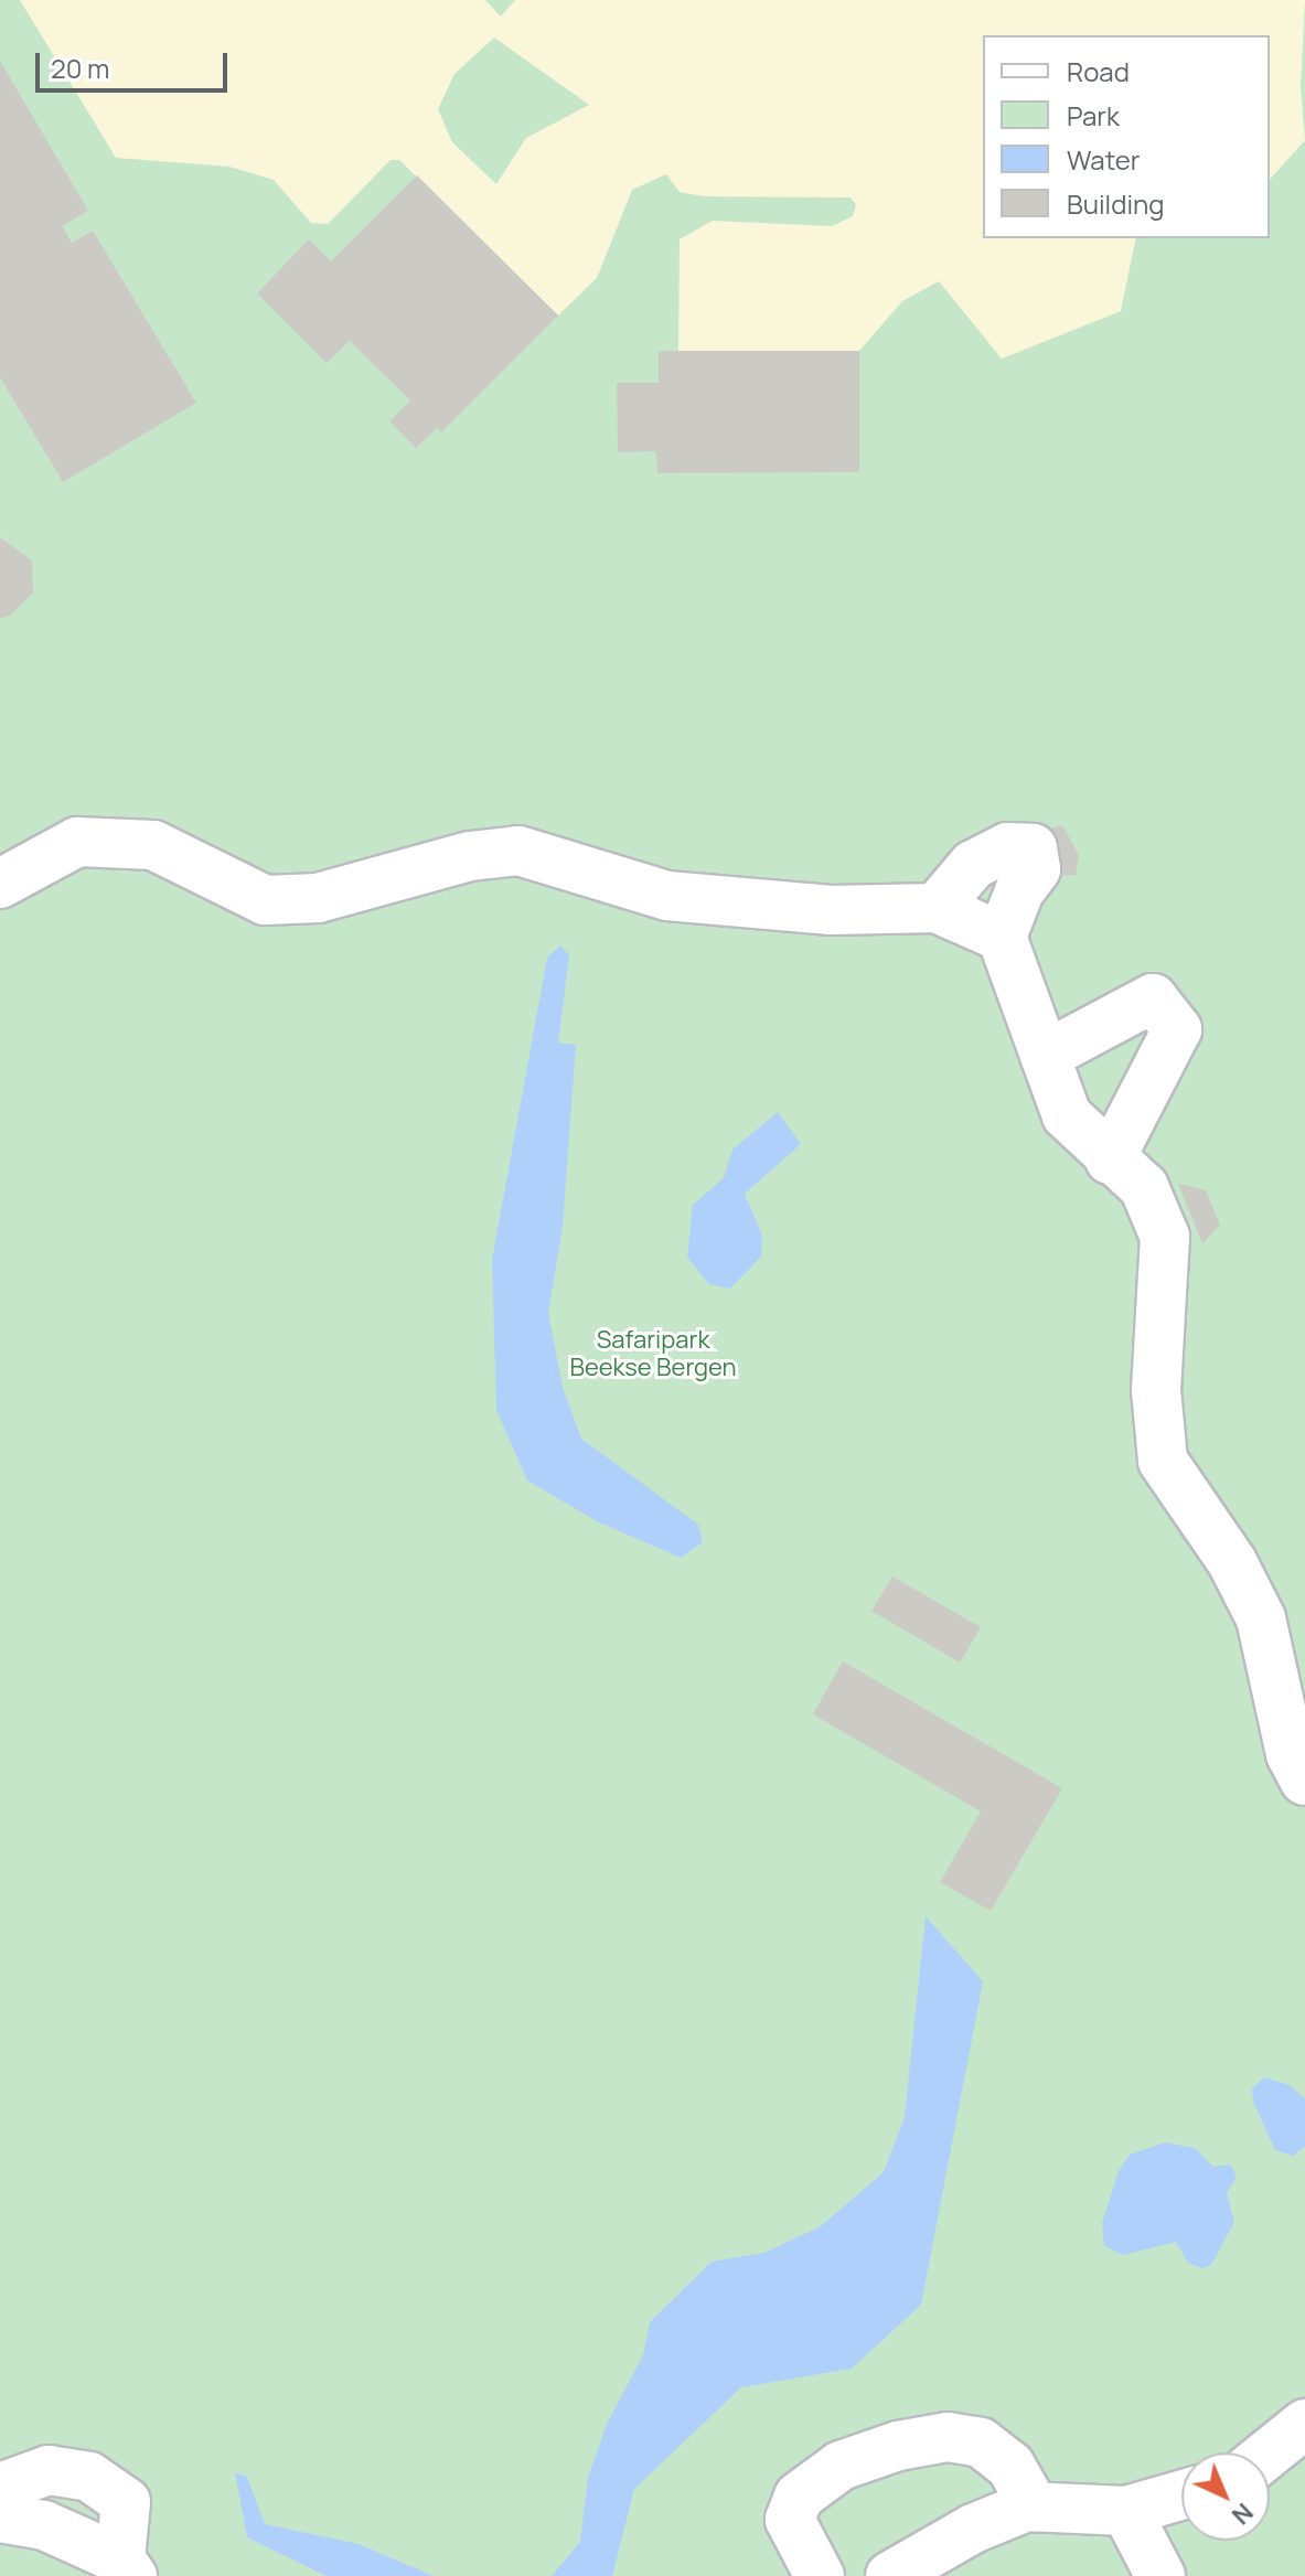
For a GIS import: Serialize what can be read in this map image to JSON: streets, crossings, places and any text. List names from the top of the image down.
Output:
{
  "parks": ["Safaripark Beekse Bergen"],
  "legend": [
    "Road",
    "Park",
    "Water",
    "Building"
  ],
  "scale_bar": "20 m",
  "north": "bottom right"
}
